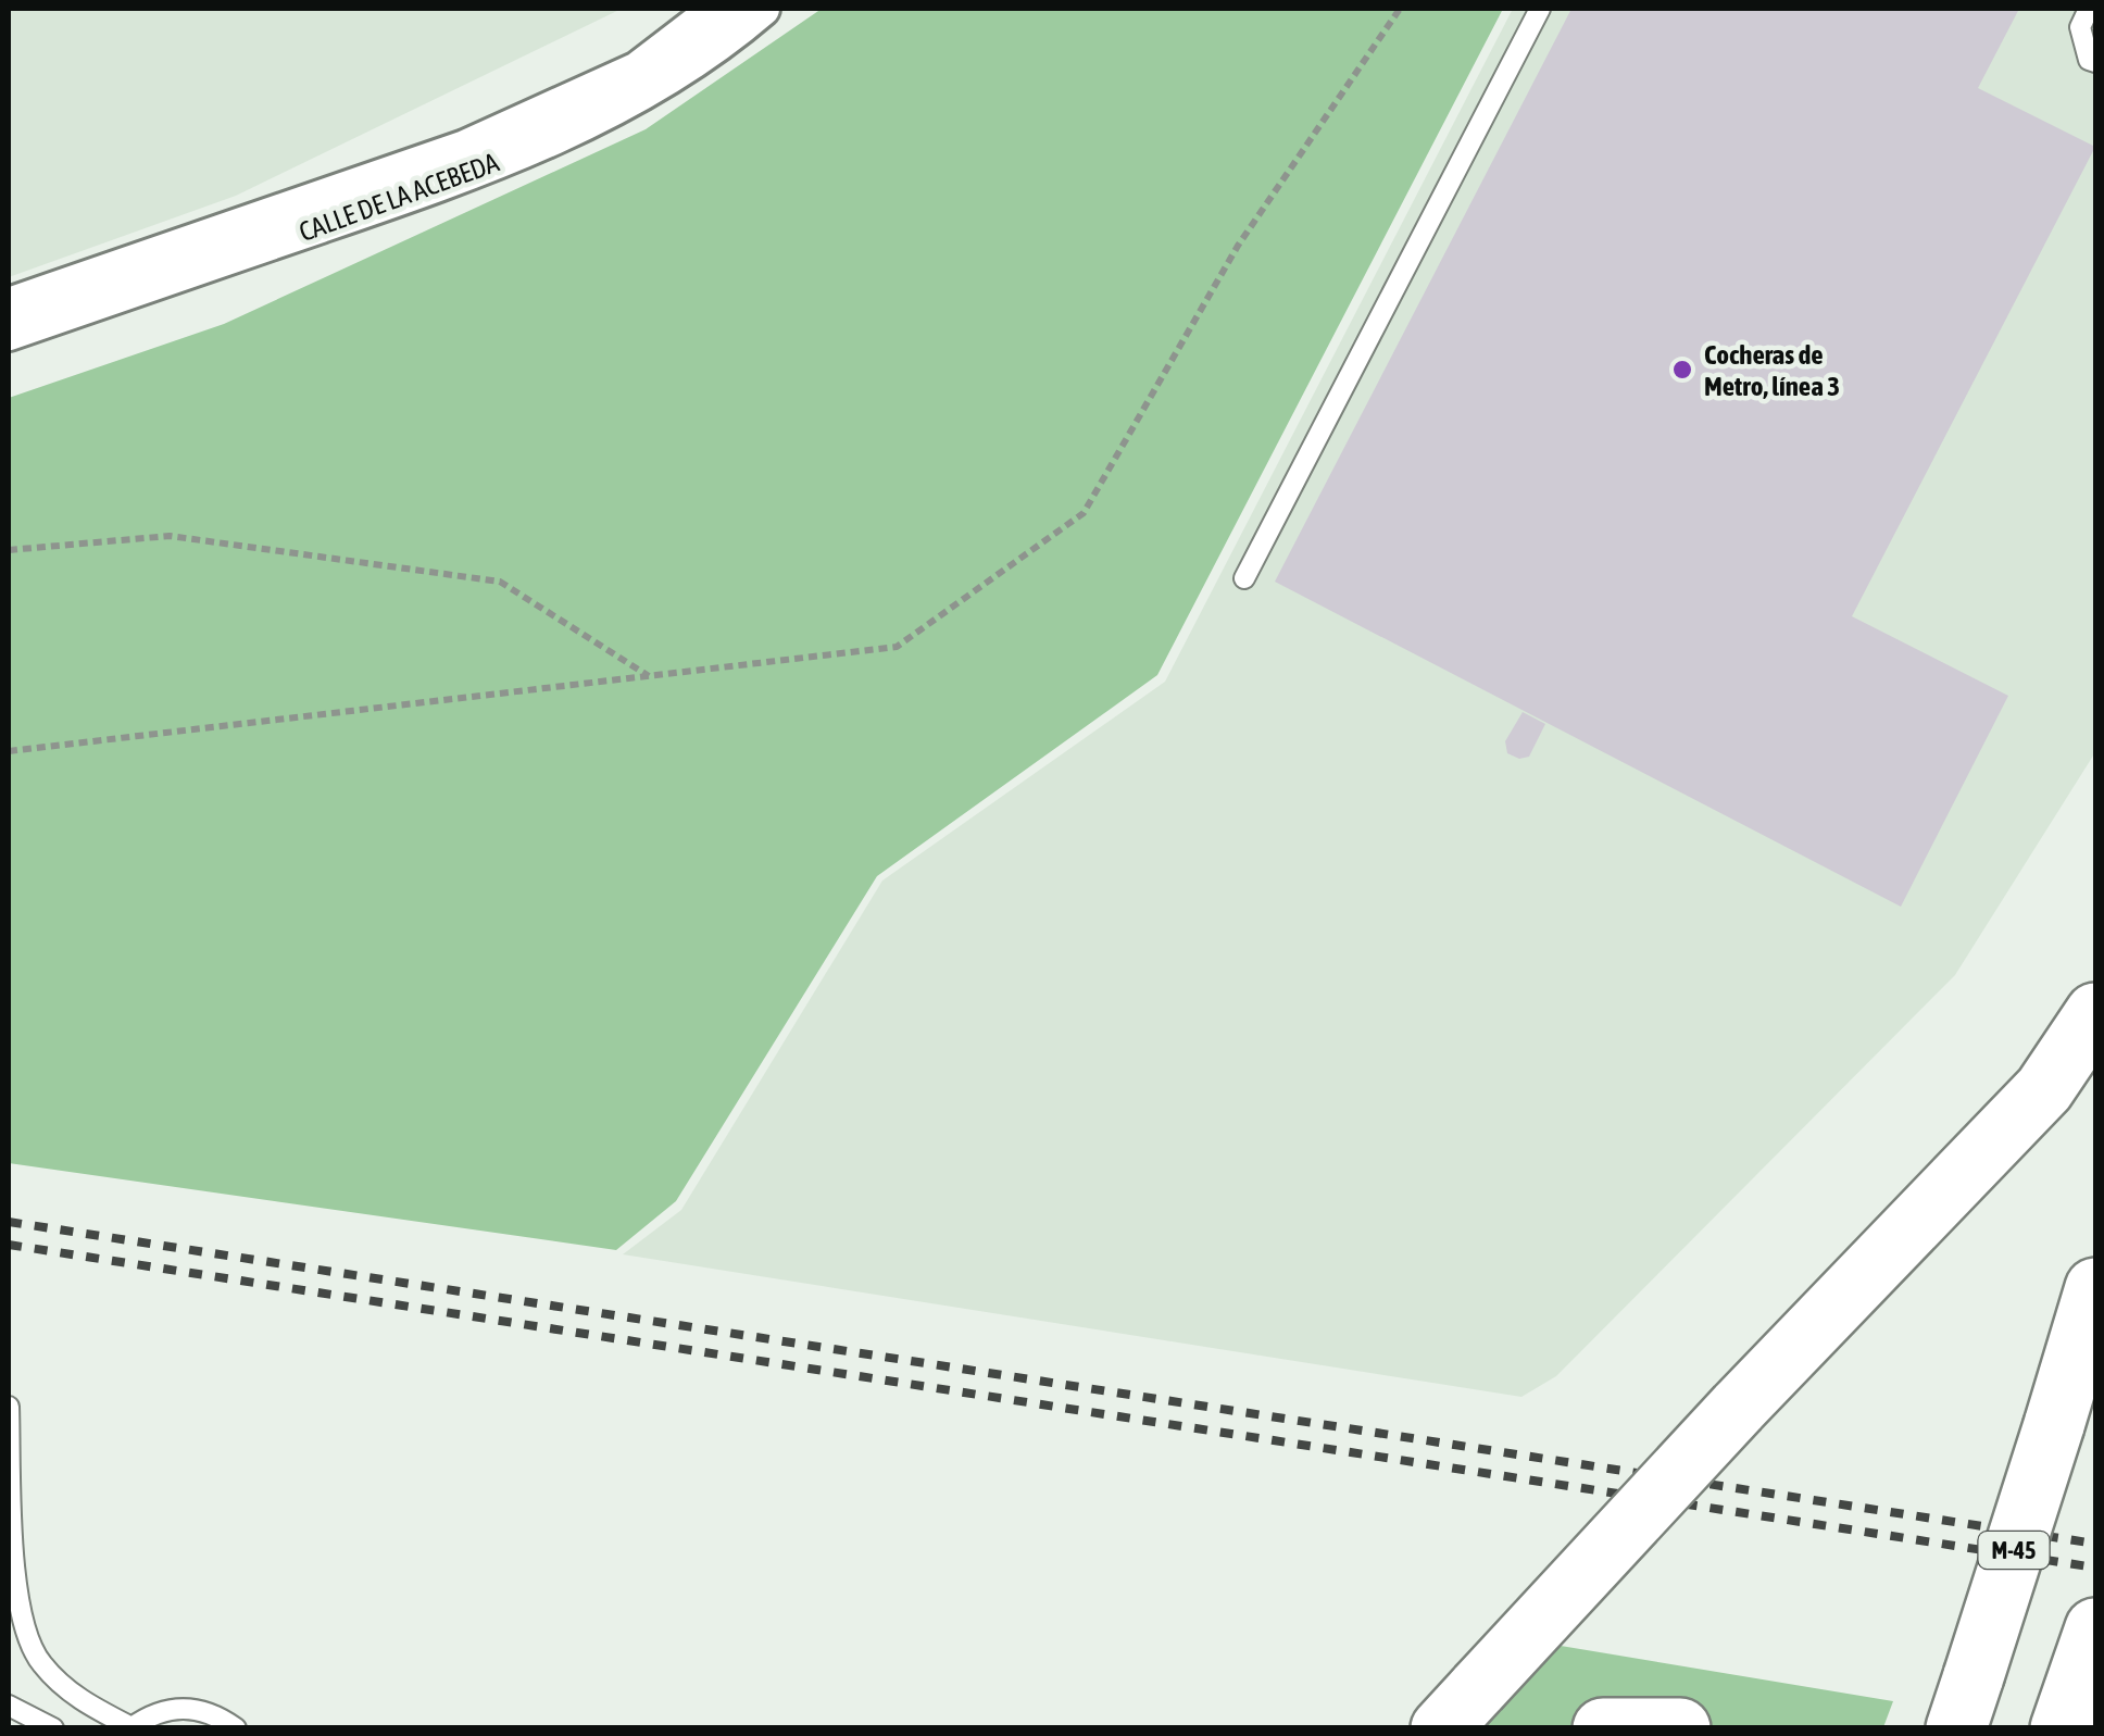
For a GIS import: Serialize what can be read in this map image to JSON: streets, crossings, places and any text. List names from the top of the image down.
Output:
{
  "streets": {
    "highway": ["M-45"],
    "street": ["CALLE DE LA ACEBEDA"]
  },
  "places": ["Cocheras de Metro, línea 3"]
}
